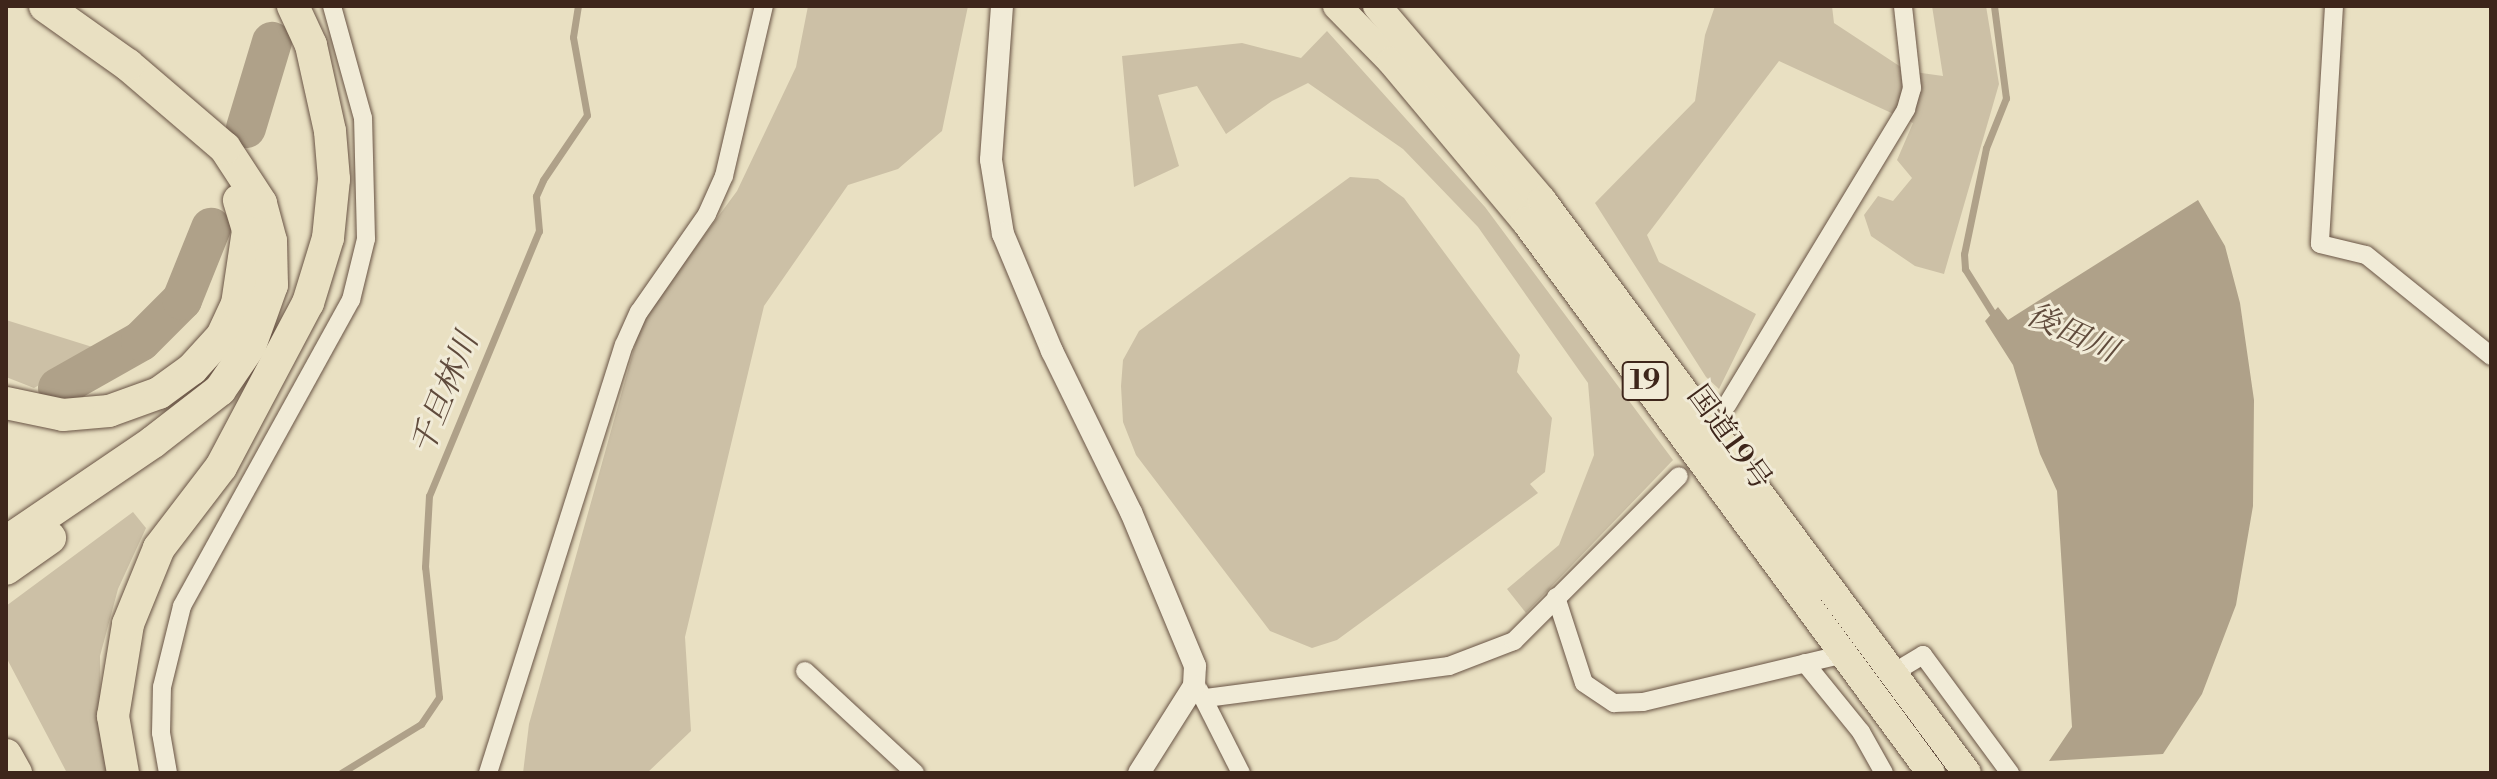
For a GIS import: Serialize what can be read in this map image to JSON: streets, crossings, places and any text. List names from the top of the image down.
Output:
{
  "streets": {
    "highway": ["19", "国道19号"]
  },
  "water": ["後田川", "千旦林川"]
}
